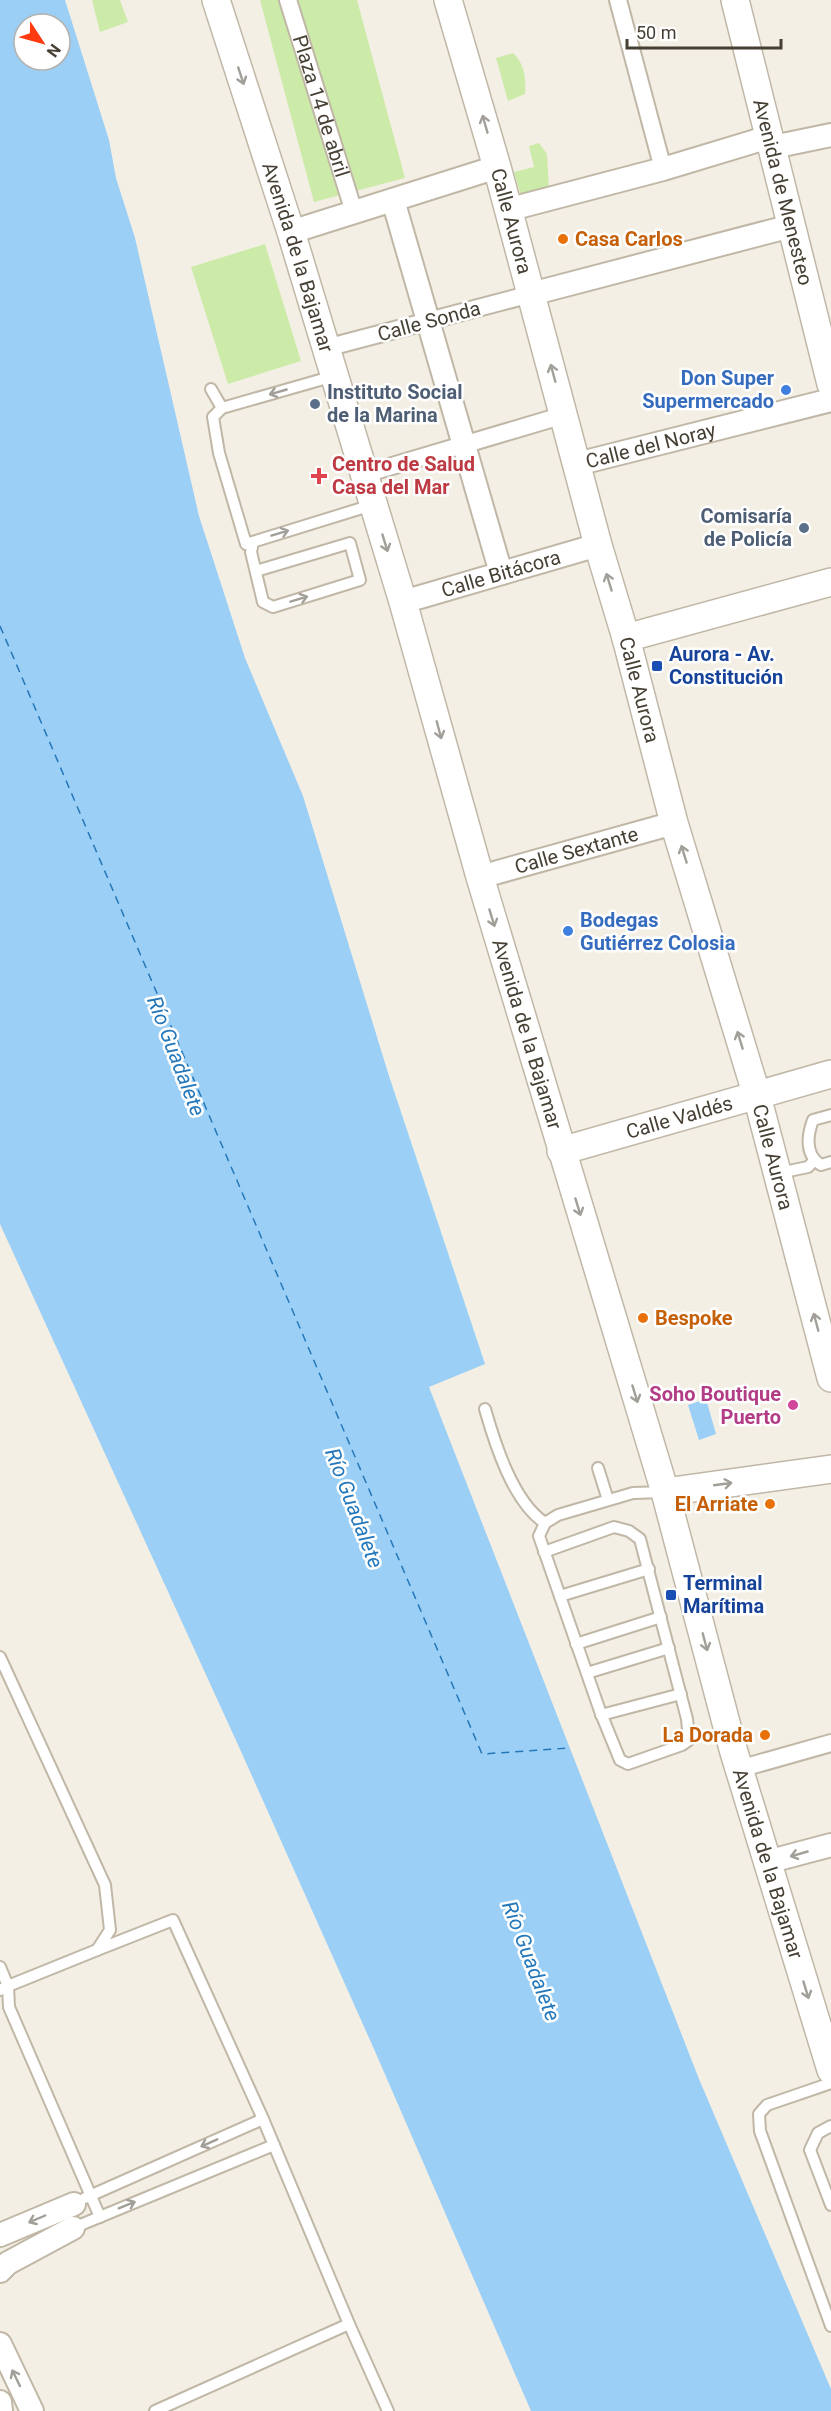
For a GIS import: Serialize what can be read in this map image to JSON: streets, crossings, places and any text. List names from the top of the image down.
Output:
{
  "streets": {
    "street": [
      "Plaza 14 de abril",
      "Avenida de Menesteo",
      "Calle Aurora",
      "Avenida de la Bajamar",
      "Calle Sonda",
      "Calle del Noray",
      "Calle Bitácora",
      "Calle Sextante",
      "Calle Valdés"
    ]
  },
  "crossings": [
    ["Calle Aurora", "Calle Sonda"],
    ["Calle Aurora", "Calle del Noray"],
    ["Calle Aurora", "Calle Bitácora"],
    ["Calle Aurora", "Calle Sextante"],
    ["Calle Aurora", "Calle Valdés"],
    ["Avenida de la Bajamar", "Calle Sonda"],
    ["Avenida de la Bajamar", "Calle Bitácora"],
    ["Avenida de la Bajamar", "Calle Sextante"],
    ["Avenida de la Bajamar", "Calle Valdés"]
  ],
  "one_way": ["Calle Aurora", "Avenida de la Bajamar"],
  "water": ["Río Guadalete"],
  "places": {
    "other": [
      "Casa Carlos",
      "Don Super Supermercado",
      "Instituto Social de la Marina",
      "Comisaría de Policía",
      "Bodegas Gutiérrez Colosia",
      "Bespoke",
      "Soho Boutique Puerto",
      "El Arriate",
      "La Dorada"
    ],
    "health": ["Centro de Salud Casa del Mar"],
    "transit": ["Aurora - Av. Constitución", "Terminal Marítima"]
  },
  "scale_bar": "50 m",
  "north": "bottom right"
}
